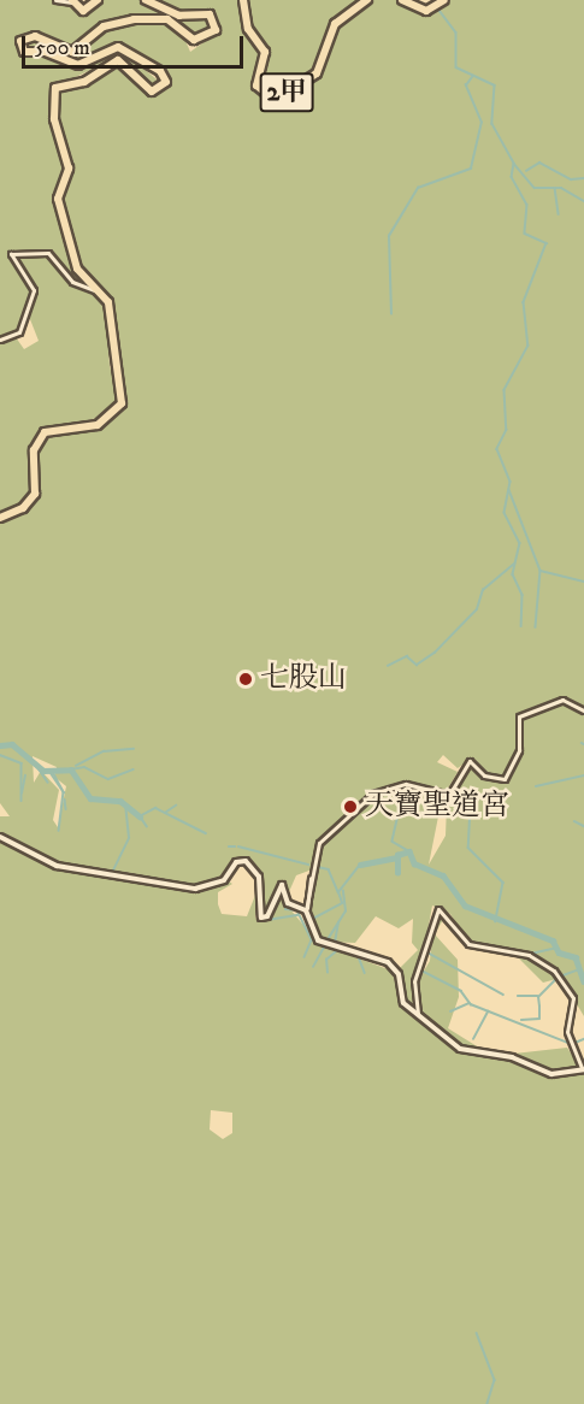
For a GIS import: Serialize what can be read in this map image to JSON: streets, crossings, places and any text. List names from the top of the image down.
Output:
{
  "streets": {
    "main road": ["2甲"]
  },
  "places": ["七股山", "天寶聖道宮"],
  "scale_bar": "500 m"
}
